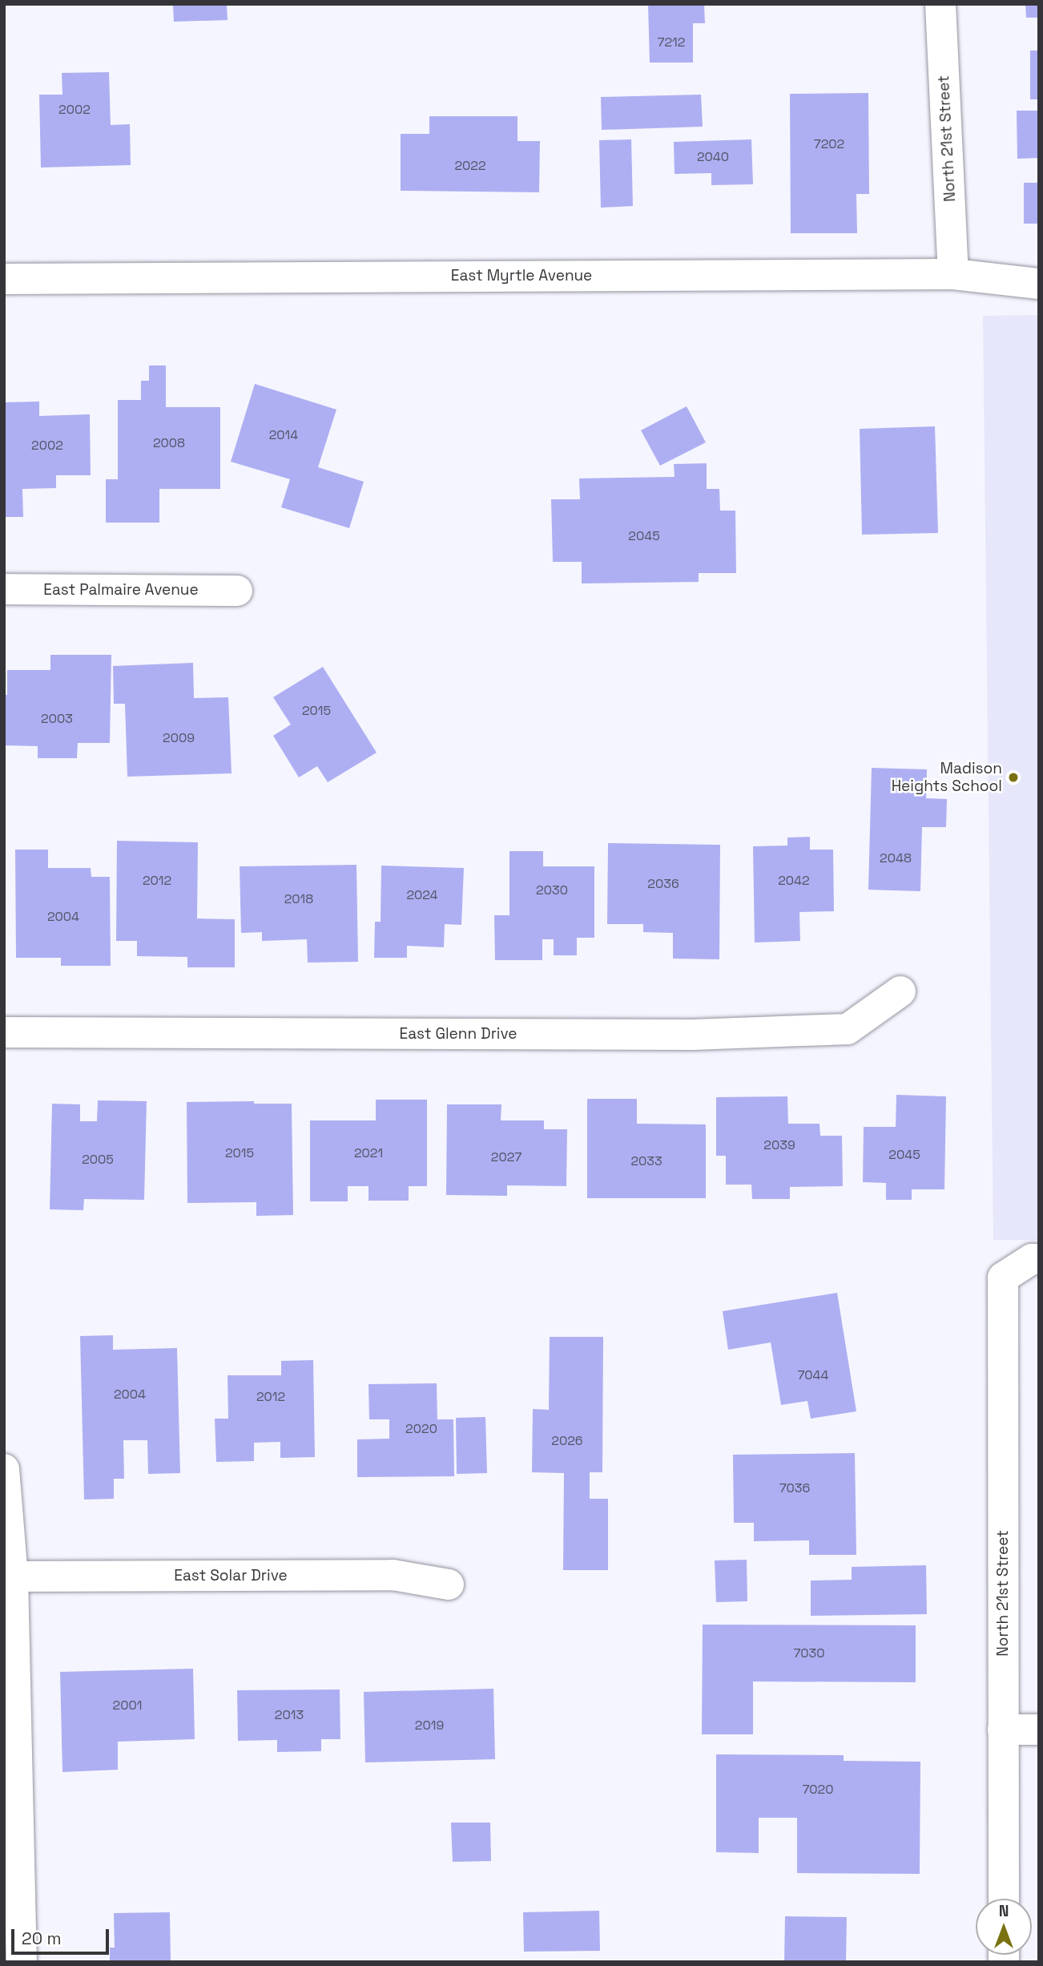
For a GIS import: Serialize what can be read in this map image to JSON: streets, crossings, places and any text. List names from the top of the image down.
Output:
{
  "streets": {
    "street": [
      "North 21st Street",
      "East Myrtle Avenue",
      "East Palmaire Avenue",
      "East Glenn Drive",
      "East Solar Drive"
    ]
  },
  "crossings": [
    ["North 21st Street", "East Myrtle Avenue"]
  ],
  "places": ["Madison Heights School"],
  "house_numbers": [
    "7212",
    "2002",
    "7202",
    "2040",
    "2022",
    "2014",
    "2008",
    "2002",
    "2045",
    "2015",
    "2003",
    "2009",
    "2048",
    "2012",
    "2042",
    "2036",
    "2030",
    "2024",
    "2018",
    "2004",
    "2039",
    "2015",
    "2021",
    "2045",
    "2027",
    "2005",
    "2033",
    "7044",
    "2004",
    "2012",
    "2020",
    "2026",
    "7036",
    "7030",
    "2001",
    "2013",
    "2019",
    "7020"
  ],
  "scale_bar": "20 m",
  "north": "top"
}
